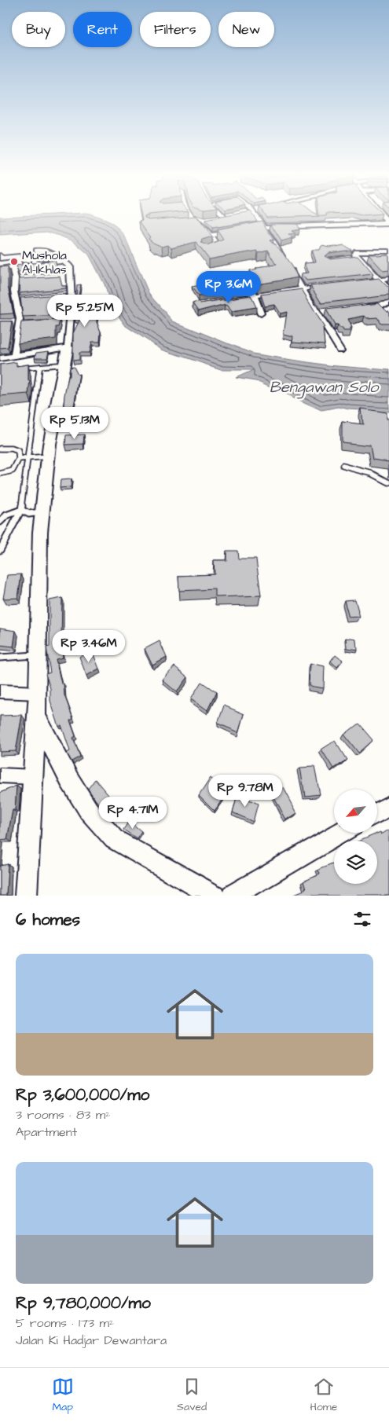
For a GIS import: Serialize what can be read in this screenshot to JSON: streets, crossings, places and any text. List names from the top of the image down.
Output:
{
  "water": ["Bengawan Solo"],
  "places": ["Mushola Al-Ikhlas"],
  "north": "bottom left",
  "page": {
    "chip": [
      "Buy",
      "Rent",
      "Filters",
      "New"
    ],
    "price": [
      "Rp 3.6M",
      "Rp 5.25M",
      "Rp 5.13M",
      "Rp 3.46M",
      "Rp 9.78M",
      "Rp 4.71M"
    ],
    "heading": "6 homes",
    "list": [
      {
        "name": "Rp 3,600,000/mo",
        "note": "3 rooms · 83 m² · Apartment"
      },
      {
        "name": "Rp 9,780,000/mo",
        "note": "5 rooms · 173 m² · Jalan Ki Hadjar Dewantara"
      }
    ],
    "tabs": ["Map", "Saved", "Home"]
  }
}
